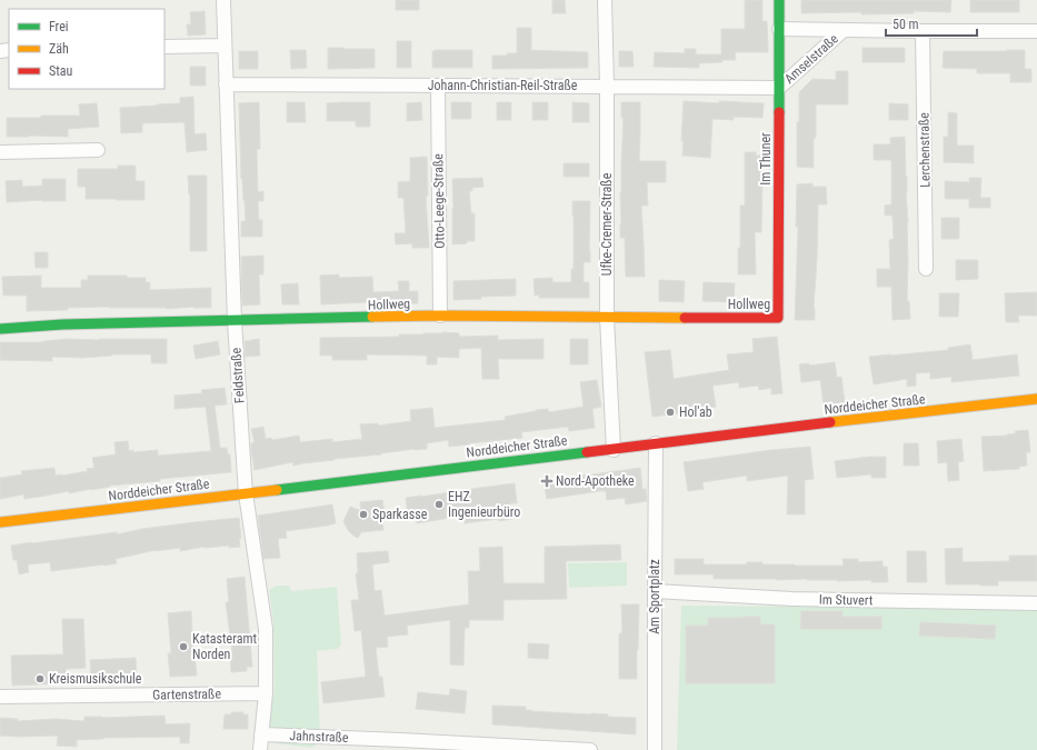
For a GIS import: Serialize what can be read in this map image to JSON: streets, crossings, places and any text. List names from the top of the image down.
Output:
{
  "streets": {
    "street": [
      "Amselstraße",
      "Johann-Christian-Reil-Straße",
      "Lerchenstraße",
      "Im Thuner",
      "Otto-Leege-Straße",
      "Ufke-Cremer-Straße",
      "Hollweg",
      "Feldstraße",
      "Norddeicher Straße",
      "Am Sportplatz",
      "Im Stuvert",
      "Gartenstraße",
      "Jahnstraße"
    ]
  },
  "crossings": [
    ["Amselstraße", "Johann-Christian-Reil-Straße"],
    ["Amselstraße", "Lerchenstraße"],
    ["Amselstraße", "Im Thuner"],
    ["Johann-Christian-Reil-Straße", "Im Thuner"],
    ["Johann-Christian-Reil-Straße", "Otto-Leege-Straße"],
    ["Johann-Christian-Reil-Straße", "Ufke-Cremer-Straße"],
    ["Johann-Christian-Reil-Straße", "Feldstraße"],
    ["Im Thuner", "Hollweg"],
    ["Otto-Leege-Straße", "Hollweg"],
    ["Ufke-Cremer-Straße", "Hollweg"],
    ["Ufke-Cremer-Straße", "Norddeicher Straße"],
    ["Hollweg", "Feldstraße"],
    ["Feldstraße", "Norddeicher Straße"],
    ["Feldstraße", "Gartenstraße"],
    ["Feldstraße", "Jahnstraße"],
    ["Norddeicher Straße", "Am Sportplatz"],
    ["Am Sportplatz", "Im Stuvert"]
  ],
  "places": {
    "other": [
      "Hol'ab",
      "EHZ Ingenieurbüro",
      "Sparkasse",
      "Katasteramt Norden",
      "Kreismusikschule"
    ],
    "health": ["Nord-Apotheke"]
  },
  "legend": ["Frei", "Zäh", "Stau"],
  "scale_bar": "50 m"
}
